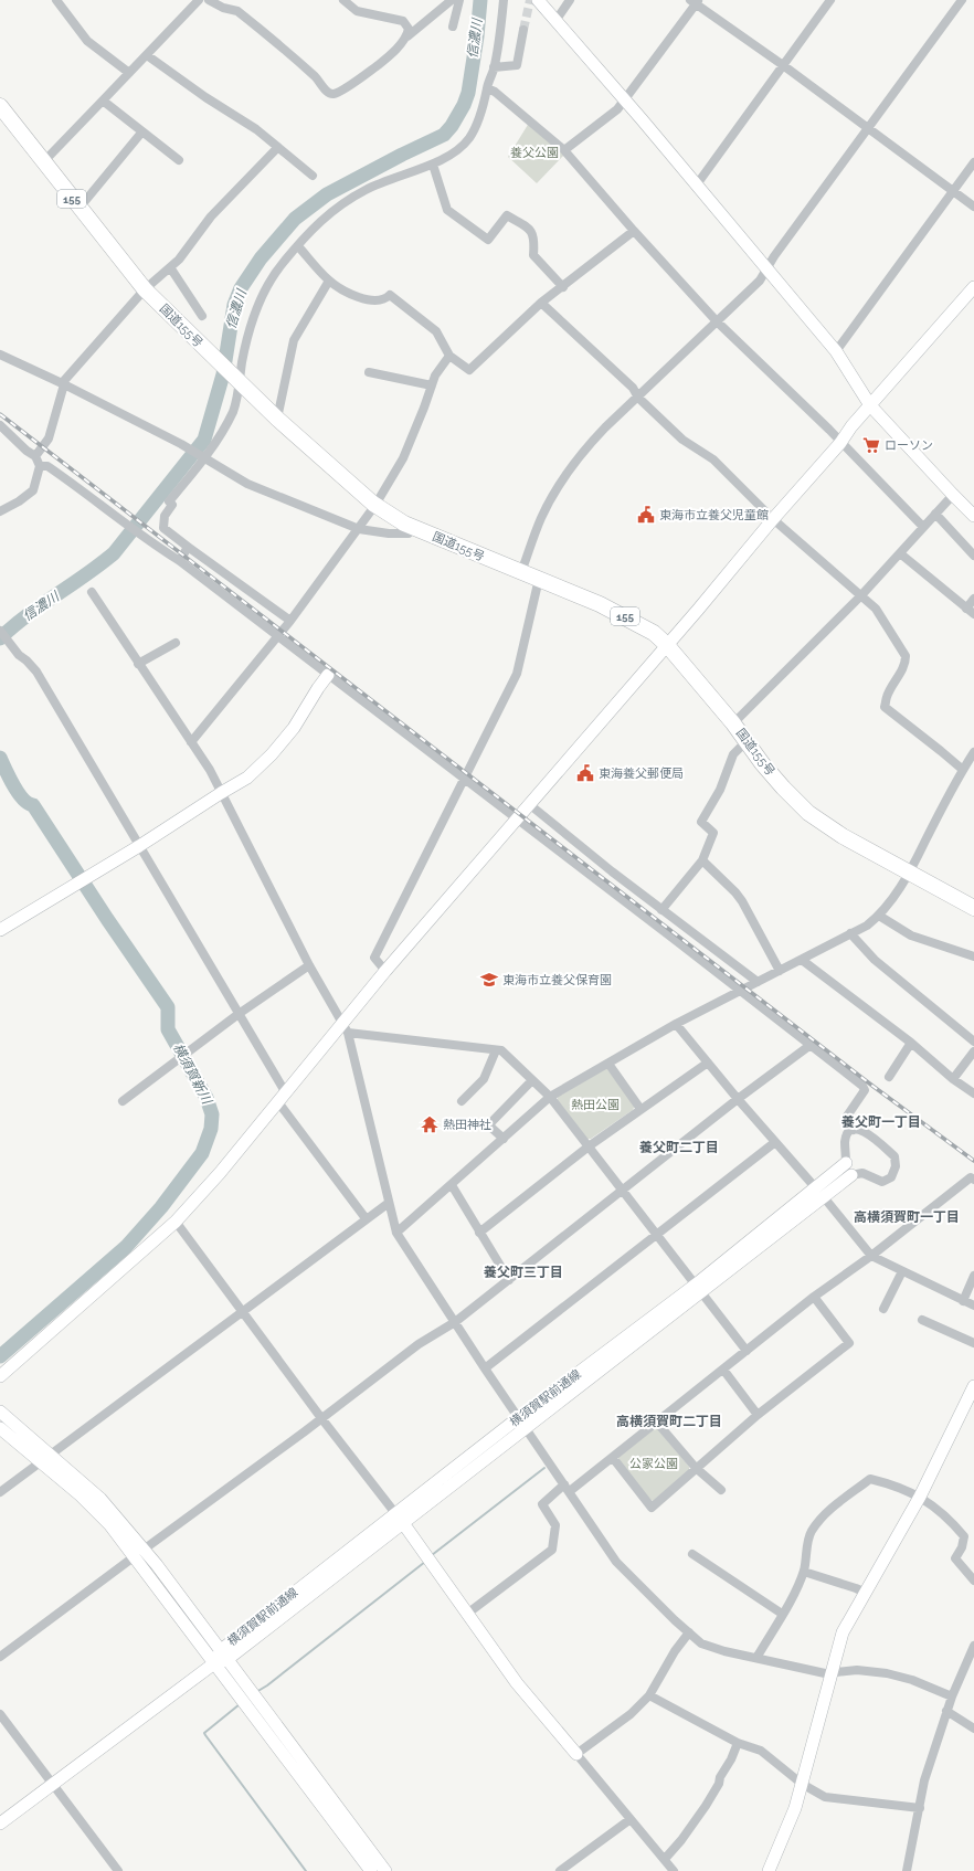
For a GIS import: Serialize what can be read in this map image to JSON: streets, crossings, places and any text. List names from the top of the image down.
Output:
{
  "streets": {
    "highway": ["155", "国道155号"],
    "street": ["横須賀駅前通線"]
  },
  "districts": [
    "養父町一丁目",
    "養父町二丁目",
    "高横須賀町一丁目",
    "養父町三丁目",
    "高横須賀町二丁目"
  ],
  "water": ["信濃川", "横須賀新川"],
  "parks": ["養父公園", "熱田公園", "公家公園"],
  "places": {
    "supermarket": ["ローソン"],
    "public building": ["東海市立養父児童館", "東海養父郵便局"],
    "school or university": ["東海市立養父保育園"],
    "temple": ["熱田神社"]
  }
}
